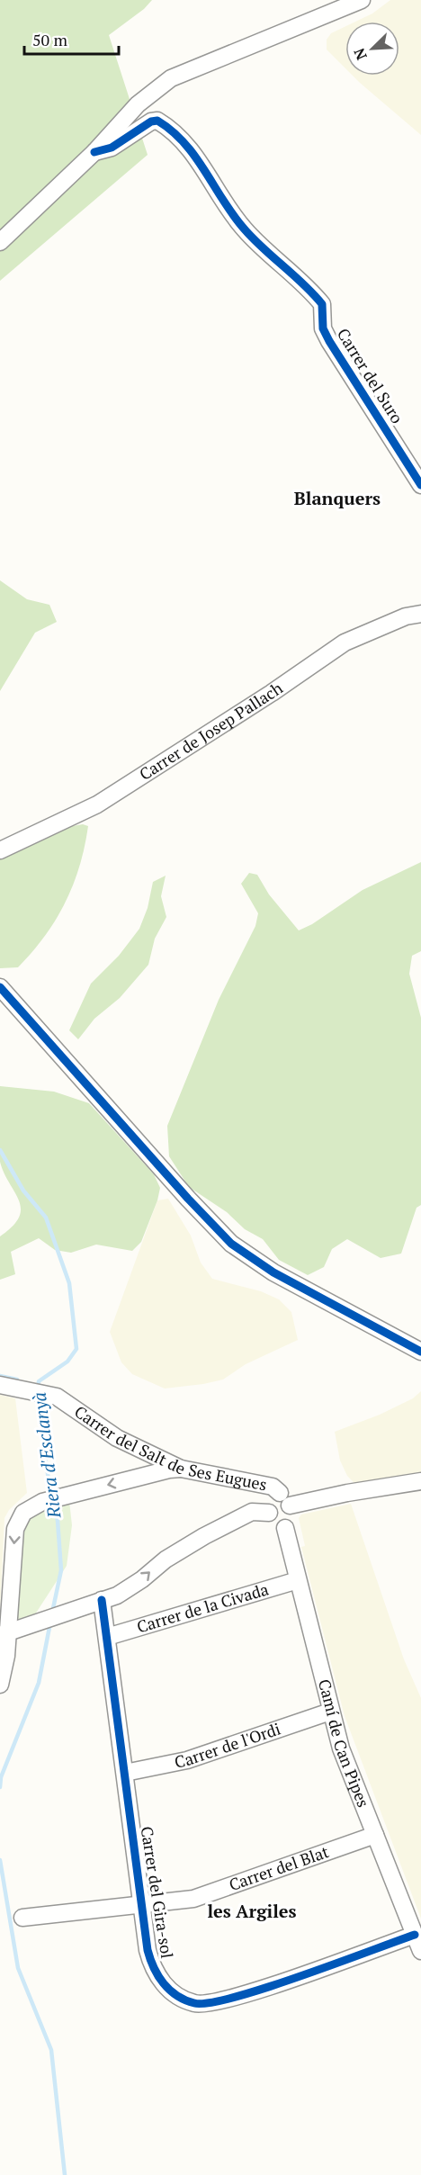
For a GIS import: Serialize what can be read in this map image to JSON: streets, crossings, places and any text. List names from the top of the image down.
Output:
{
  "streets": {
    "street": [
      "Carrer del Suro",
      "Carrer de Josep Pallach",
      "Carrer del Salt de Ses Eugues",
      "Carrer de la Civada",
      "Camí de Can Pipes",
      "Carrer de l'Ordi",
      "Carrer del Blat",
      "Carrer del Gira-sol"
    ]
  },
  "crossings": [
    ["Carrer del Salt de Ses Eugues", "Camí de Can Pipes"],
    ["Carrer de la Civada", "Camí de Can Pipes"],
    ["Carrer de la Civada", "Carrer del Gira-sol"],
    ["Camí de Can Pipes", "Carrer de l'Ordi"],
    ["Camí de Can Pipes", "Carrer del Blat"],
    ["Camí de Can Pipes", "Carrer del Gira-sol"],
    ["Carrer de l'Ordi", "Carrer del Gira-sol"],
    ["Carrer del Blat", "Carrer del Gira-sol"]
  ],
  "districts": ["Blanquers", "les Argiles"],
  "water": ["Riera d'Esclanyà"],
  "scale_bar": "50 m",
  "north": "bottom left"
}
